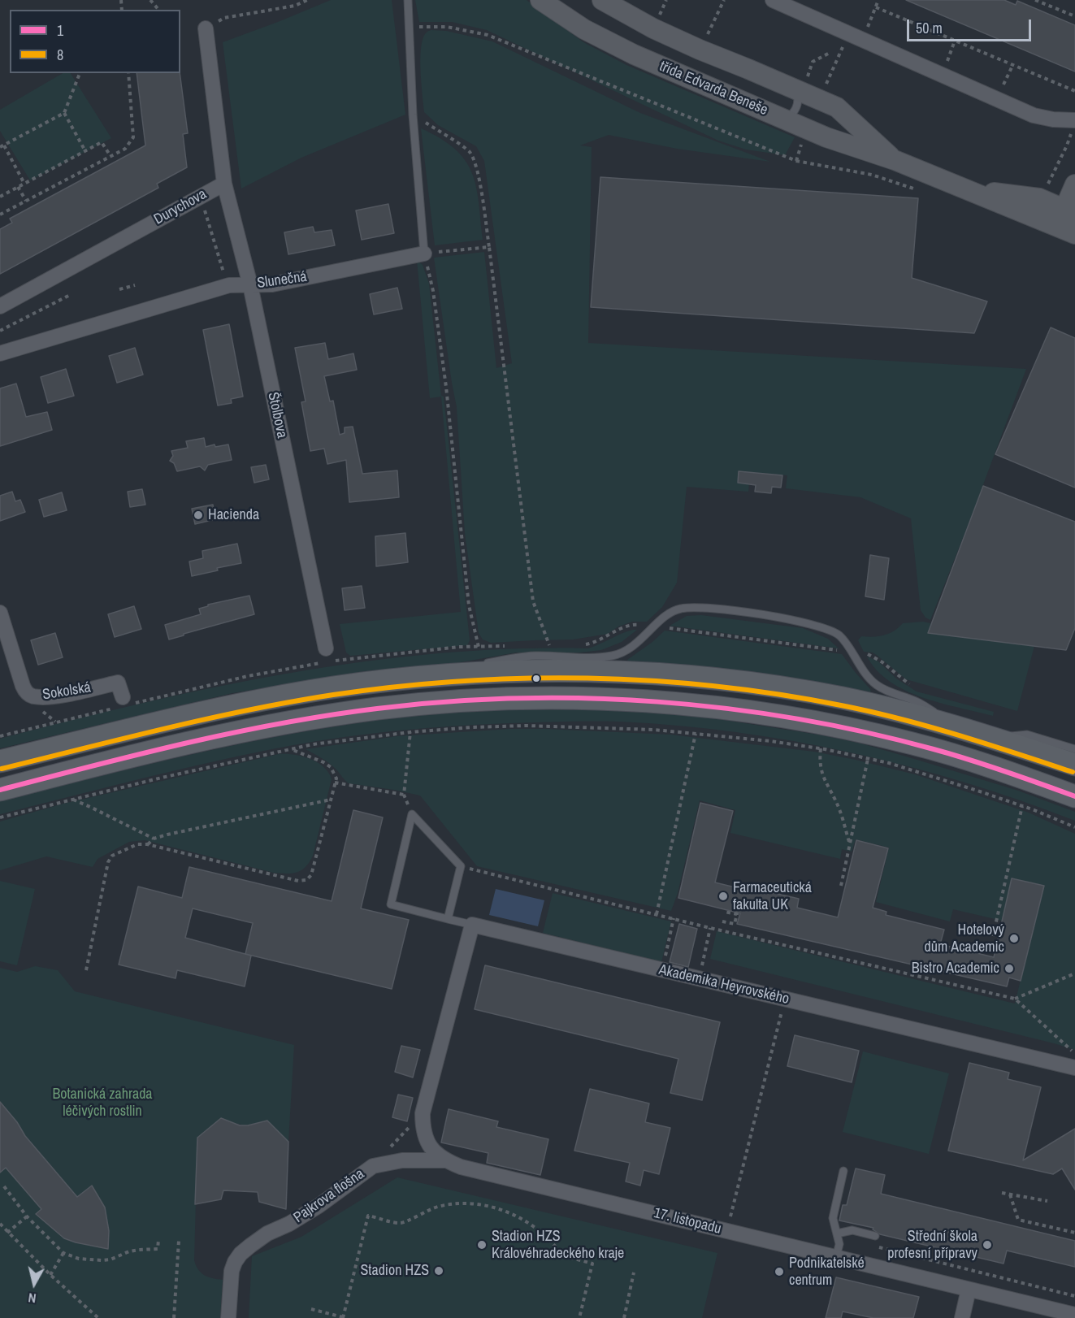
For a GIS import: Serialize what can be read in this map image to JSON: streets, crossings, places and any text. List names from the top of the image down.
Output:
{
  "streets": {
    "street": [
      "třída Edvarda Beneše",
      "Durychova",
      "Slunečná",
      "Štolbova",
      "Sokolská",
      "Akademika Heyrovského",
      "Pajkrova flošna",
      "17. listopadu"
    ]
  },
  "crossings": [
    ["Durychova", "Štolbova"],
    ["Slunečná", "Štolbova"],
    ["Akademika Heyrovského", "17. listopadu"],
    ["Pajkrova flošna", "17. listopadu"]
  ],
  "parks": ["Botanická zahrada léčivých rostlin"],
  "places": [
    "Hacienda",
    "Farmaceutická fakulta UK",
    "Hotelový dům Academic",
    "Bistro Academic",
    "Stadion HZS Královéhradeckého kraje",
    "Střední škola profesní přípravy",
    "Stadion HZS",
    "Podnikatelské centrum"
  ],
  "lines": ["transit line 8", "transit line 1"],
  "legend": ["1", "8"],
  "scale_bar": "50 m",
  "north": "bottom"
}
